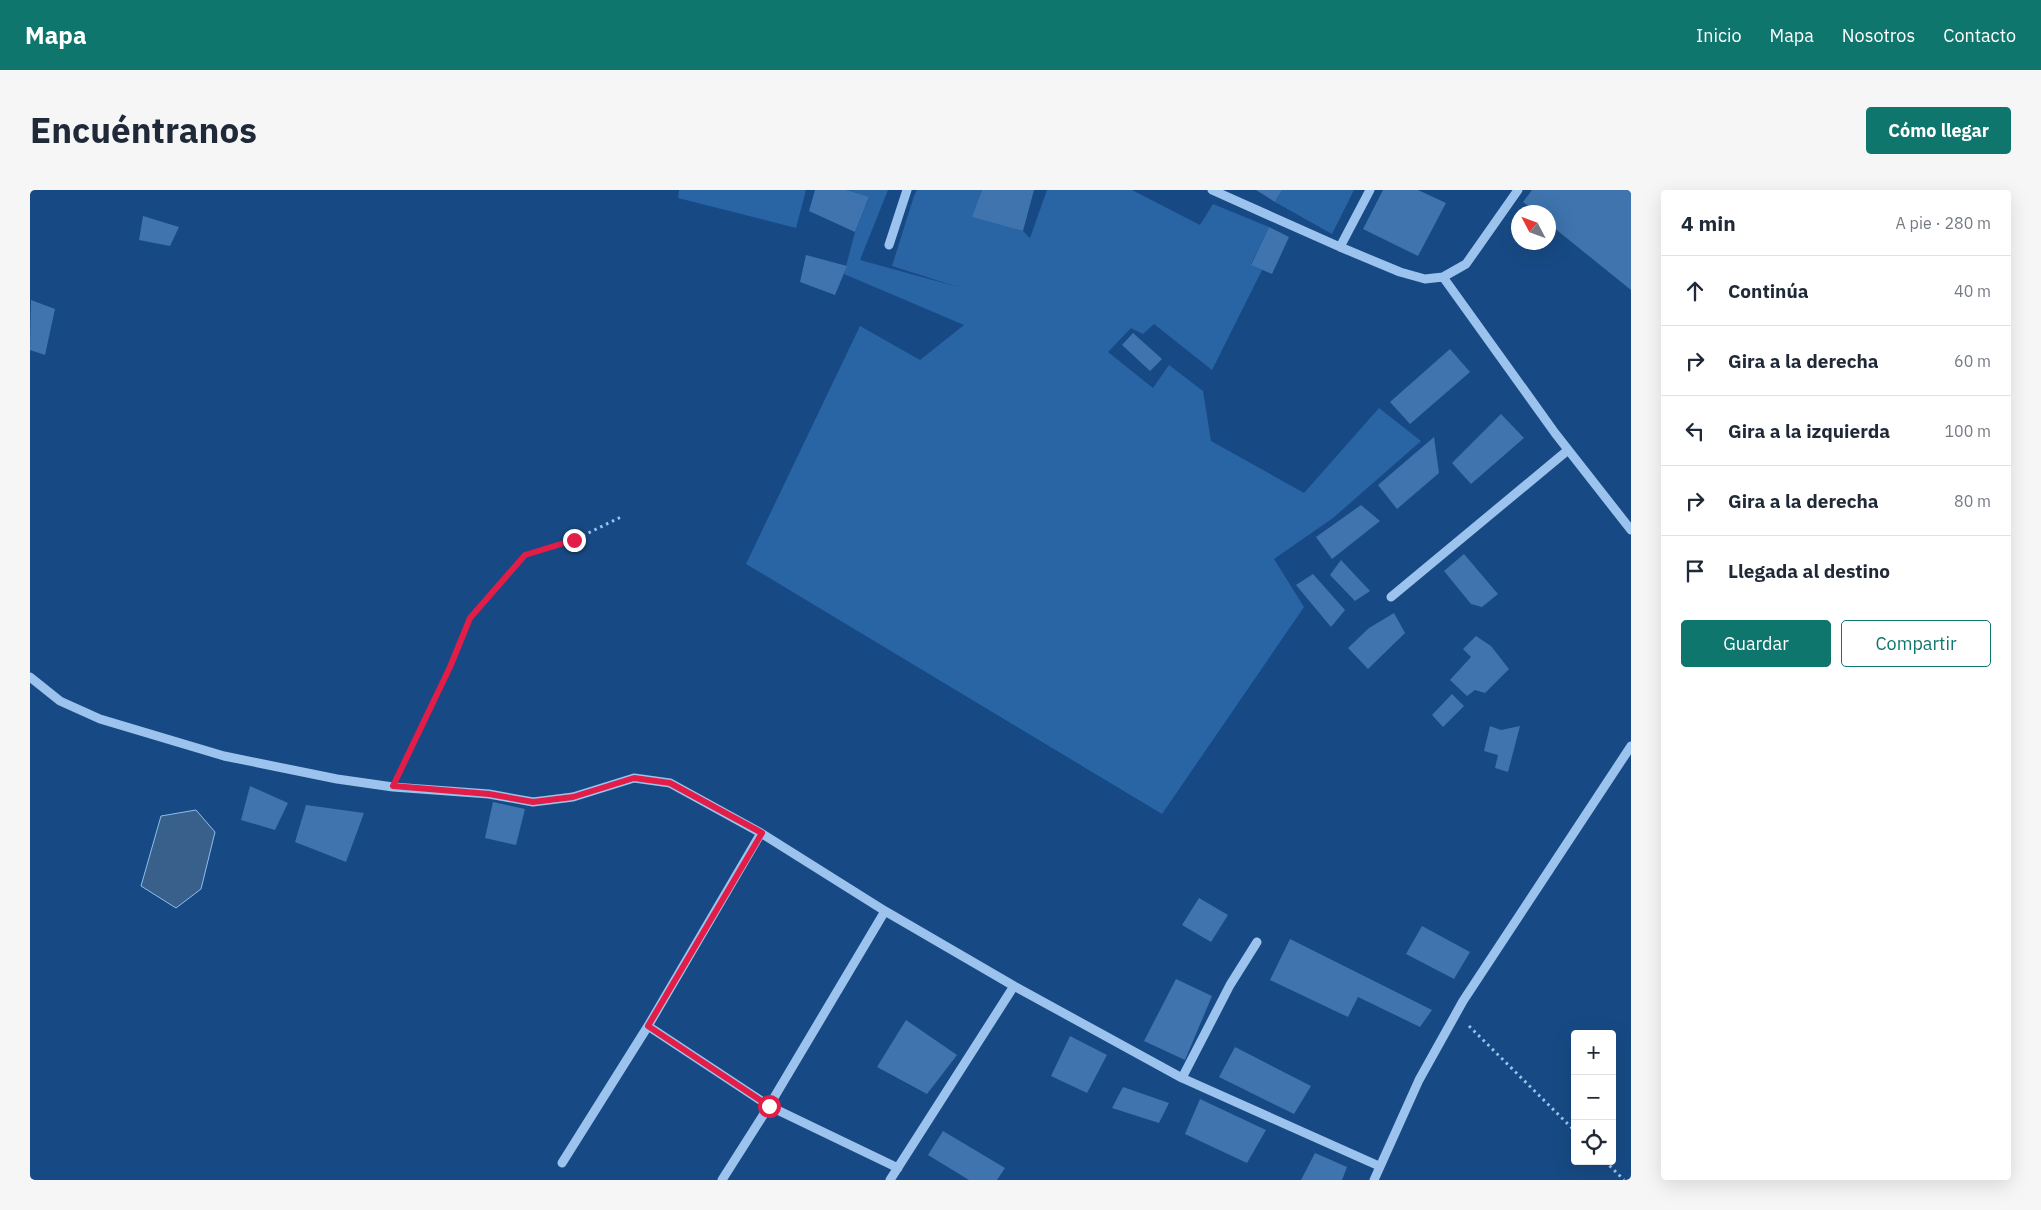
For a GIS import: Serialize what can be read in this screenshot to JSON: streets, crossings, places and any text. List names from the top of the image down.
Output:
{
  "north": "top left",
  "page": {
    "header": "Mapa",
    "nav": [
      "Inicio",
      "Mapa",
      "Nosotros",
      "Contacto"
    ],
    "title": "Encuéntranos",
    "buttons": [
      "Cómo llegar",
      ["Guardar", "Compartir"]
    ],
    "heading": ["4 min", "A pie · 280 m"],
    "list": [
      ["Continúa", "40 m"],
      ["Gira a la derecha", "60 m"],
      ["Gira a la izquierda", "100 m"],
      ["Gira a la derecha", "80 m"],
      "Llegada al destino"
    ],
    "map_buttons": ["+", "−"]
  }
}
